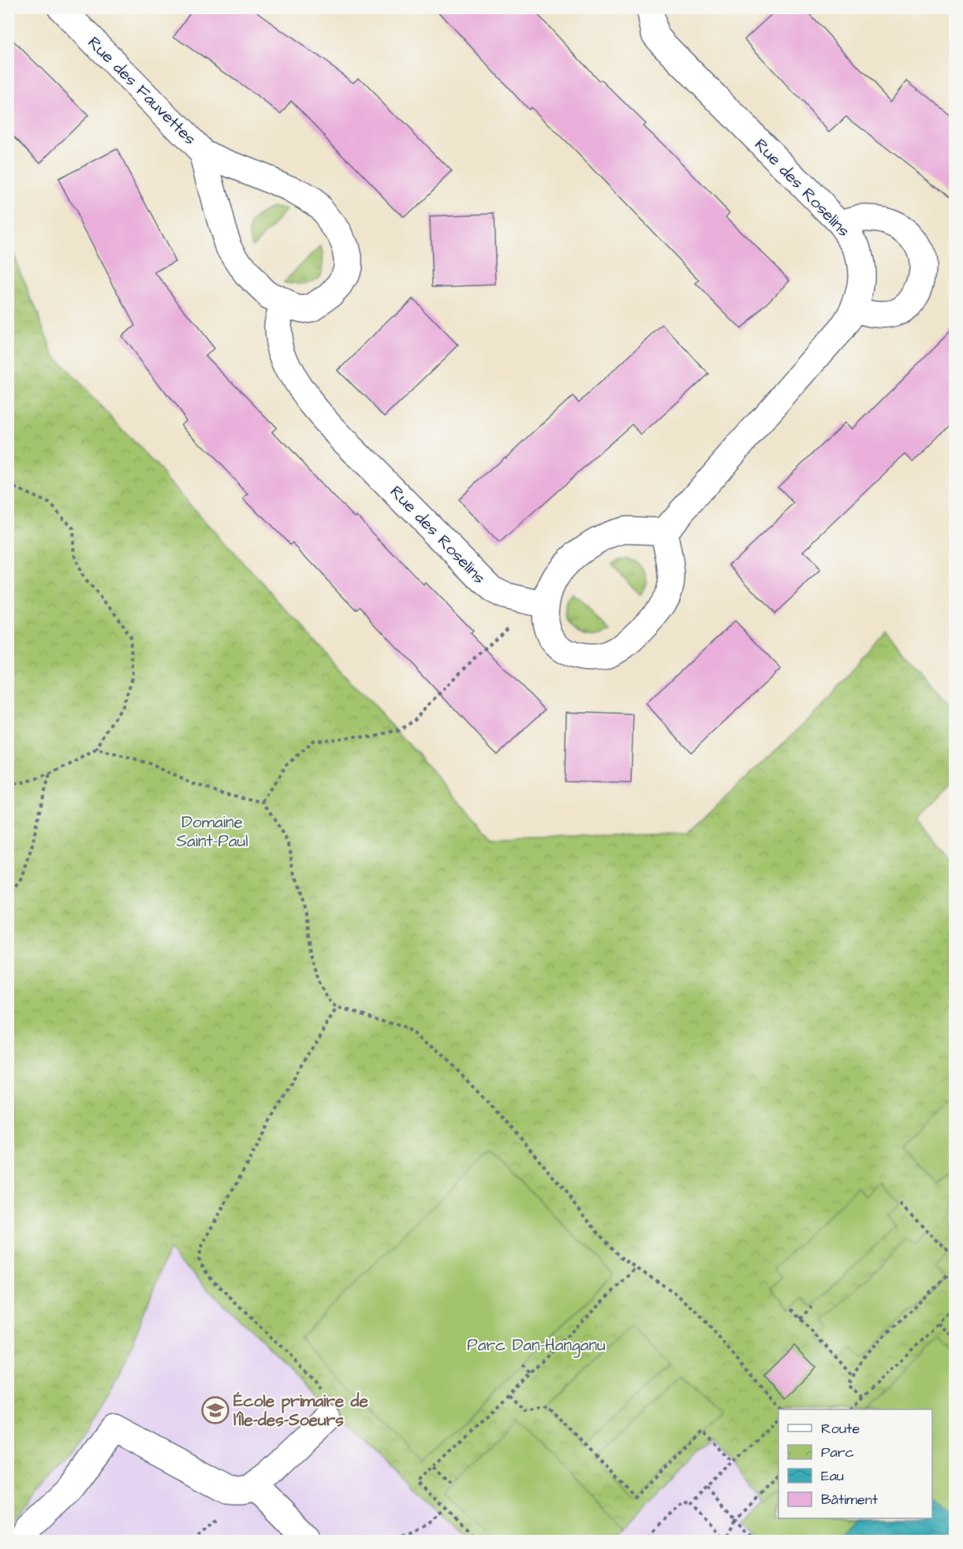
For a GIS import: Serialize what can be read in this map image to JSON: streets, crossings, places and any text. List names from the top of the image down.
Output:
{
  "streets": {
    "street": ["Rue des Fauvettes", "Rue des Roselins"]
  },
  "crossings": [
    ["Rue des Fauvettes", "Rue des Roselins"]
  ],
  "parks": ["Domaine Saint-Paul", "Parc Dan-Hanganu"],
  "places": {
    "school or university": ["École primaire de l'Île-des-Soeurs"]
  },
  "legend": [
    "Route",
    "Parc",
    "Eau",
    "Bâtiment"
  ]
}
